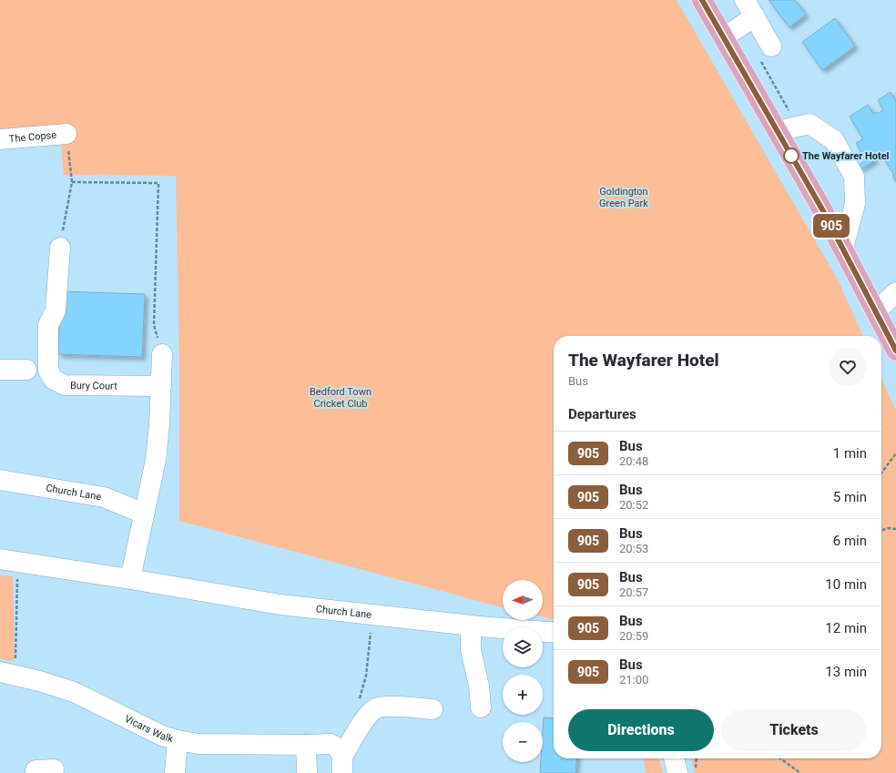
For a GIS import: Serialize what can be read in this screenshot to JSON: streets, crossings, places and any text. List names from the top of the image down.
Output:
{
  "streets": {
    "street": [
      "The Copse",
      "Bury Court",
      "Church Lane",
      "Vicars Walk"
    ]
  },
  "parks": ["Goldington Green Park", "Bedford Town Cricket Club"],
  "places": ["The Wayfarer Hotel"],
  "lines": ["bus line 905"],
  "north": "left",
  "page": {
    "on_map": "905",
    "heading": [
      ["The Wayfarer Hotel", "Bus"],
      "Departures"
    ],
    "list": [
      {
        "mark": "905",
        "name": "Bus",
        "note": "20:48",
        "value": "1 min"
      },
      {
        "mark": "905",
        "name": "Bus",
        "note": "20:52",
        "value": "5 min"
      },
      {
        "mark": "905",
        "name": "Bus",
        "note": "20:53",
        "value": "6 min"
      },
      {
        "mark": "905",
        "name": "Bus",
        "note": "20:57",
        "value": "10 min"
      },
      {
        "mark": "905",
        "name": "Bus",
        "note": "20:59",
        "value": "12 min"
      },
      {
        "mark": "905",
        "name": "Bus",
        "note": "21:00",
        "value": "13 min"
      }
    ],
    "map_buttons": ["+", "−"],
    "buttons": ["Directions", "Tickets"]
  }
}
